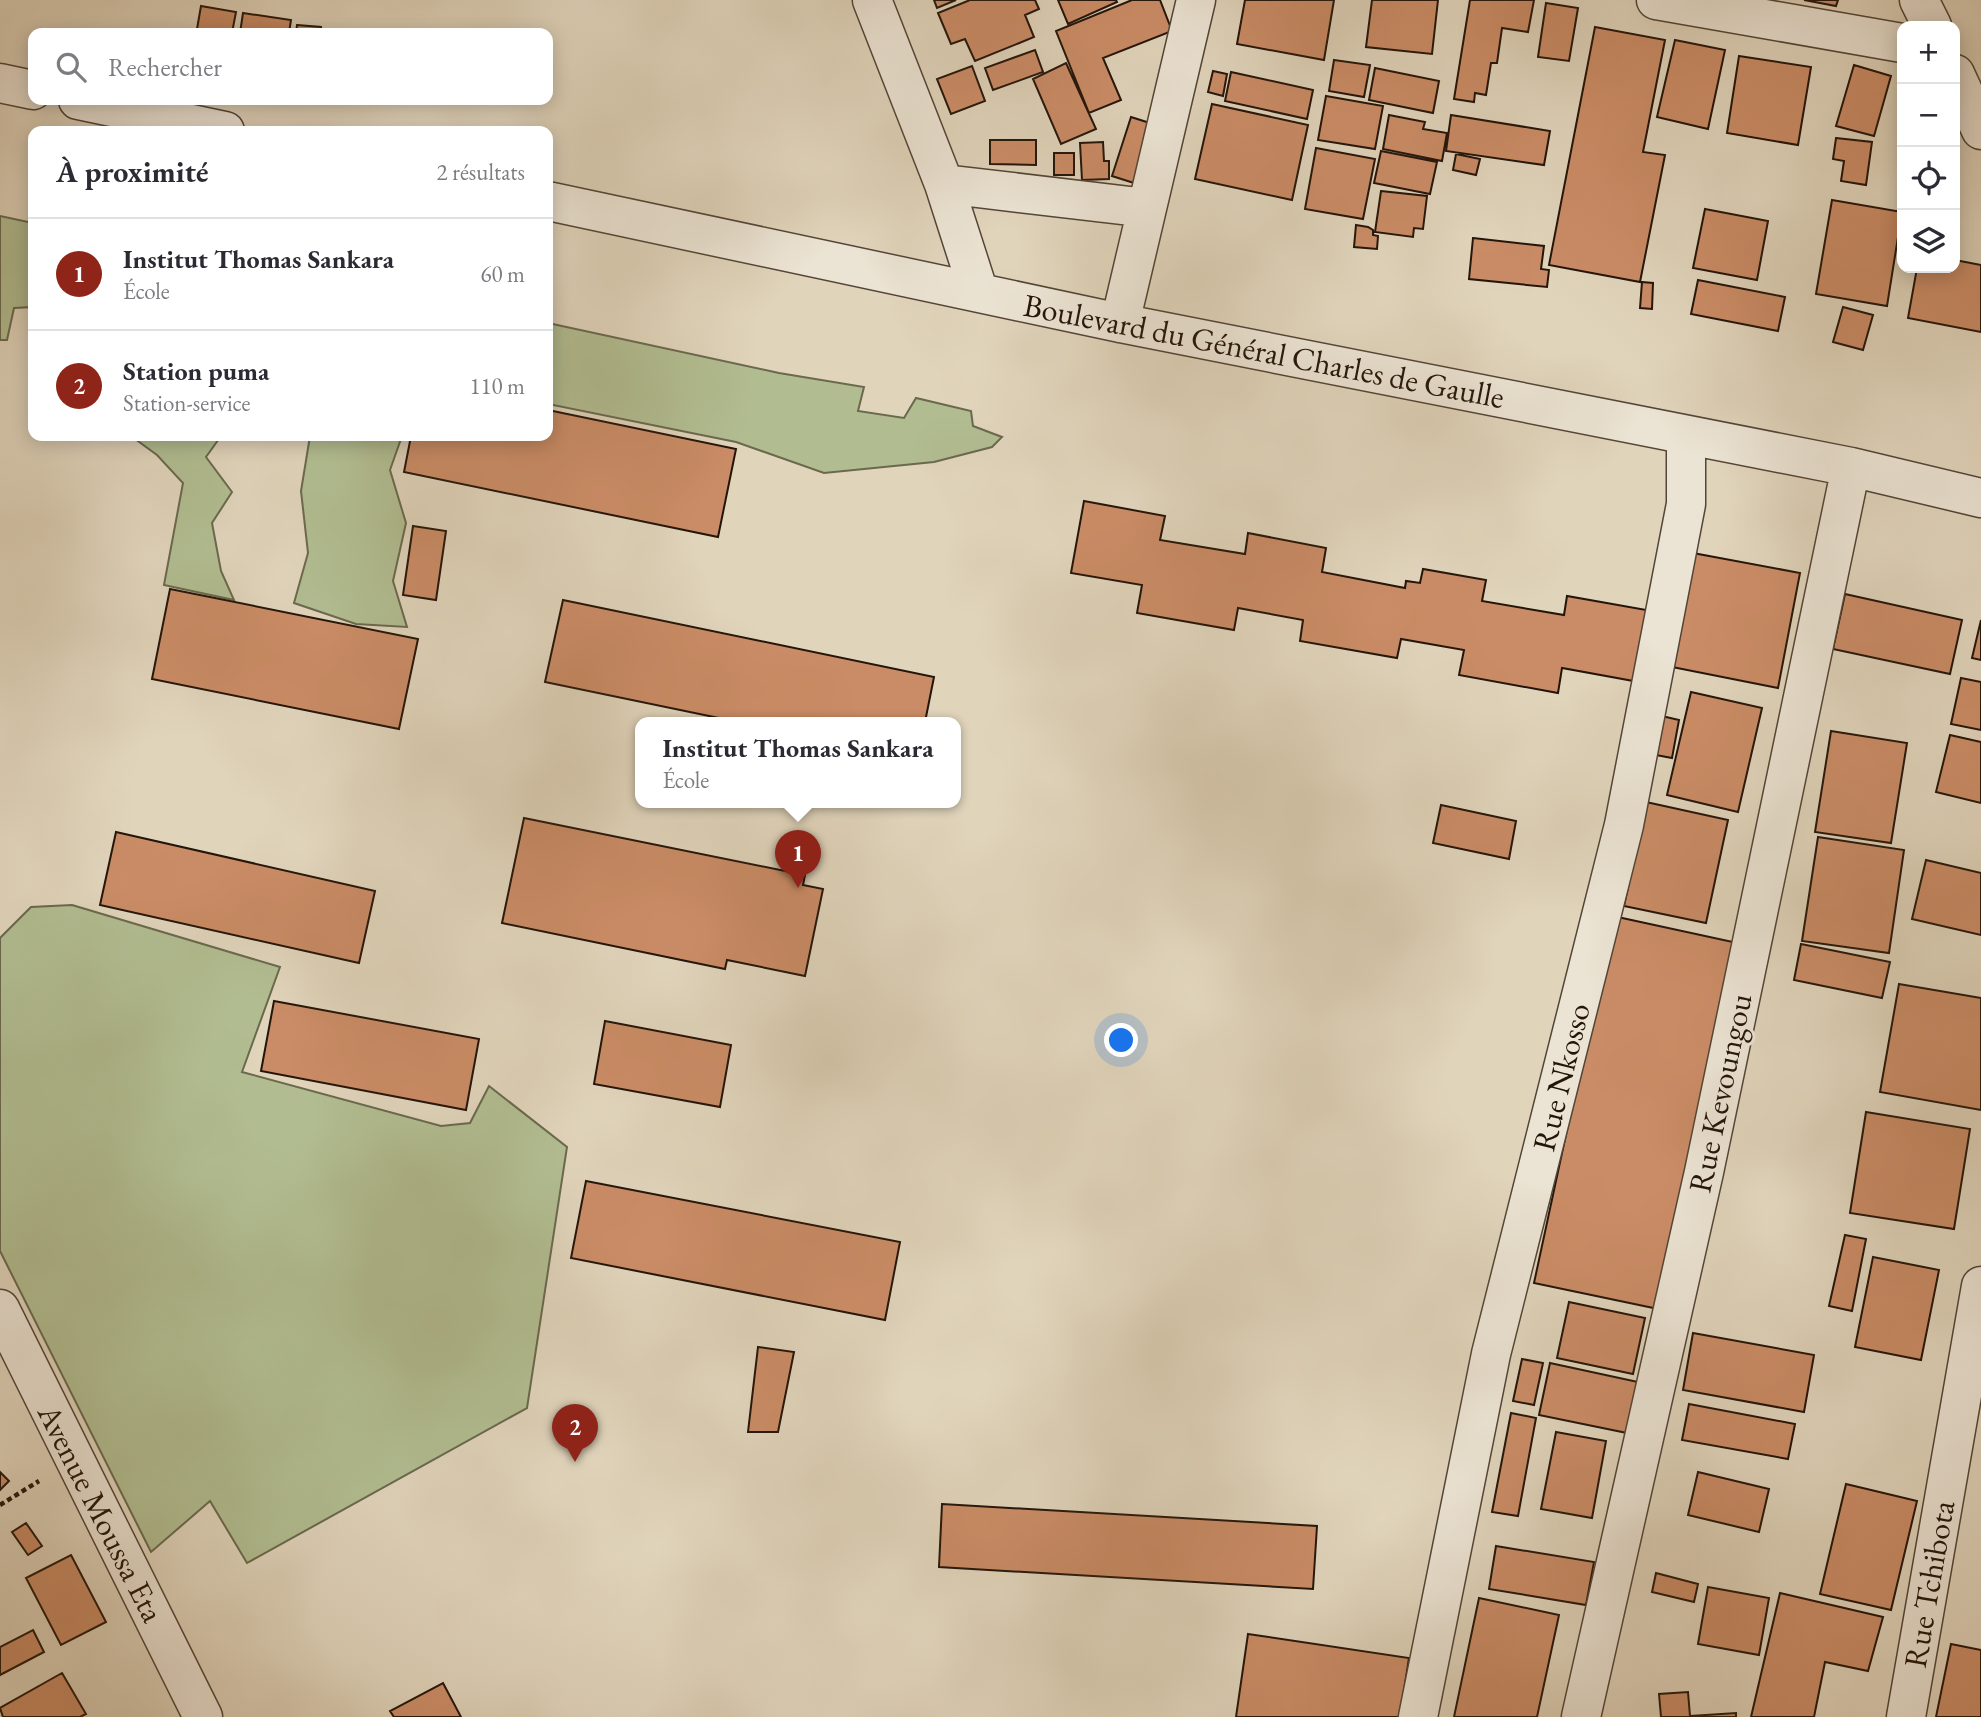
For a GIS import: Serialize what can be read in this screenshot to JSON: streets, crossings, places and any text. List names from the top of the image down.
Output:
{
  "streets": {
    "street": [
      "Boulevard du Général Charles de Gaulle",
      "Rue Nkosso",
      "Rue Kevoungou",
      "Avenue Moussa Eta",
      "Rue Tchibota"
    ]
  },
  "crossings": [
    ["Boulevard du Général Charles de Gaulle", "Rue Nkosso"],
    ["Boulevard du Général Charles de Gaulle", "Rue Kevoungou"]
  ],
  "page": {
    "map_buttons": ["+", "−"],
    "search": "Rechercher",
    "heading": ["À proximité", "2 résultats"],
    "list": [
      {
        "mark": "1",
        "name": "Institut Thomas Sankara",
        "note": "École",
        "value": "60 m"
      },
      {
        "mark": "2",
        "name": "Station puma",
        "note": "Station-service",
        "value": "110 m"
      }
    ],
    "popup": ["Institut Thomas Sankara", "École"],
    "pins": ["1", "2"]
  }
}
